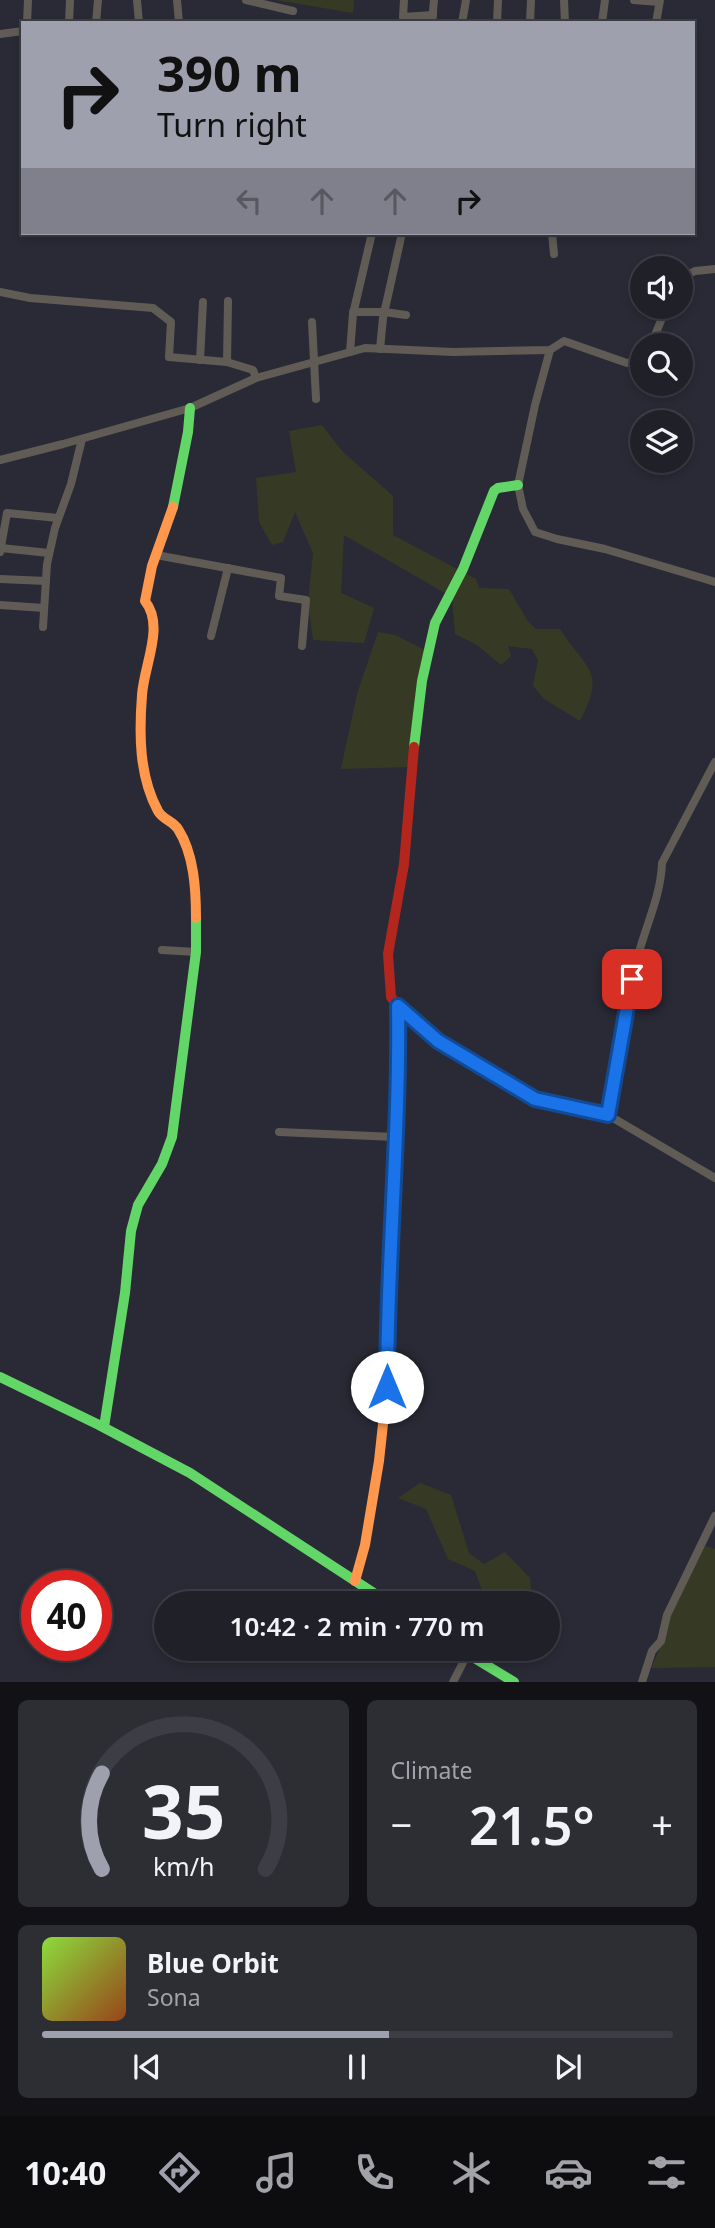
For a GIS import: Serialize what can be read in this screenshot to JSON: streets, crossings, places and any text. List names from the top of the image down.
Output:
{
  "page": {
    "turn": ["390 m", "Turn right"],
    "limit": "40",
    "trip": "10:42 · 2 min · 770 m",
    "tile": "Climate",
    "heat": ["−", "21.5°", "+"],
    "song": ["Blue Orbit", "Sona"],
    "tabs": "10:40",
    "gauge": ["35", "km/h"]
  }
}
